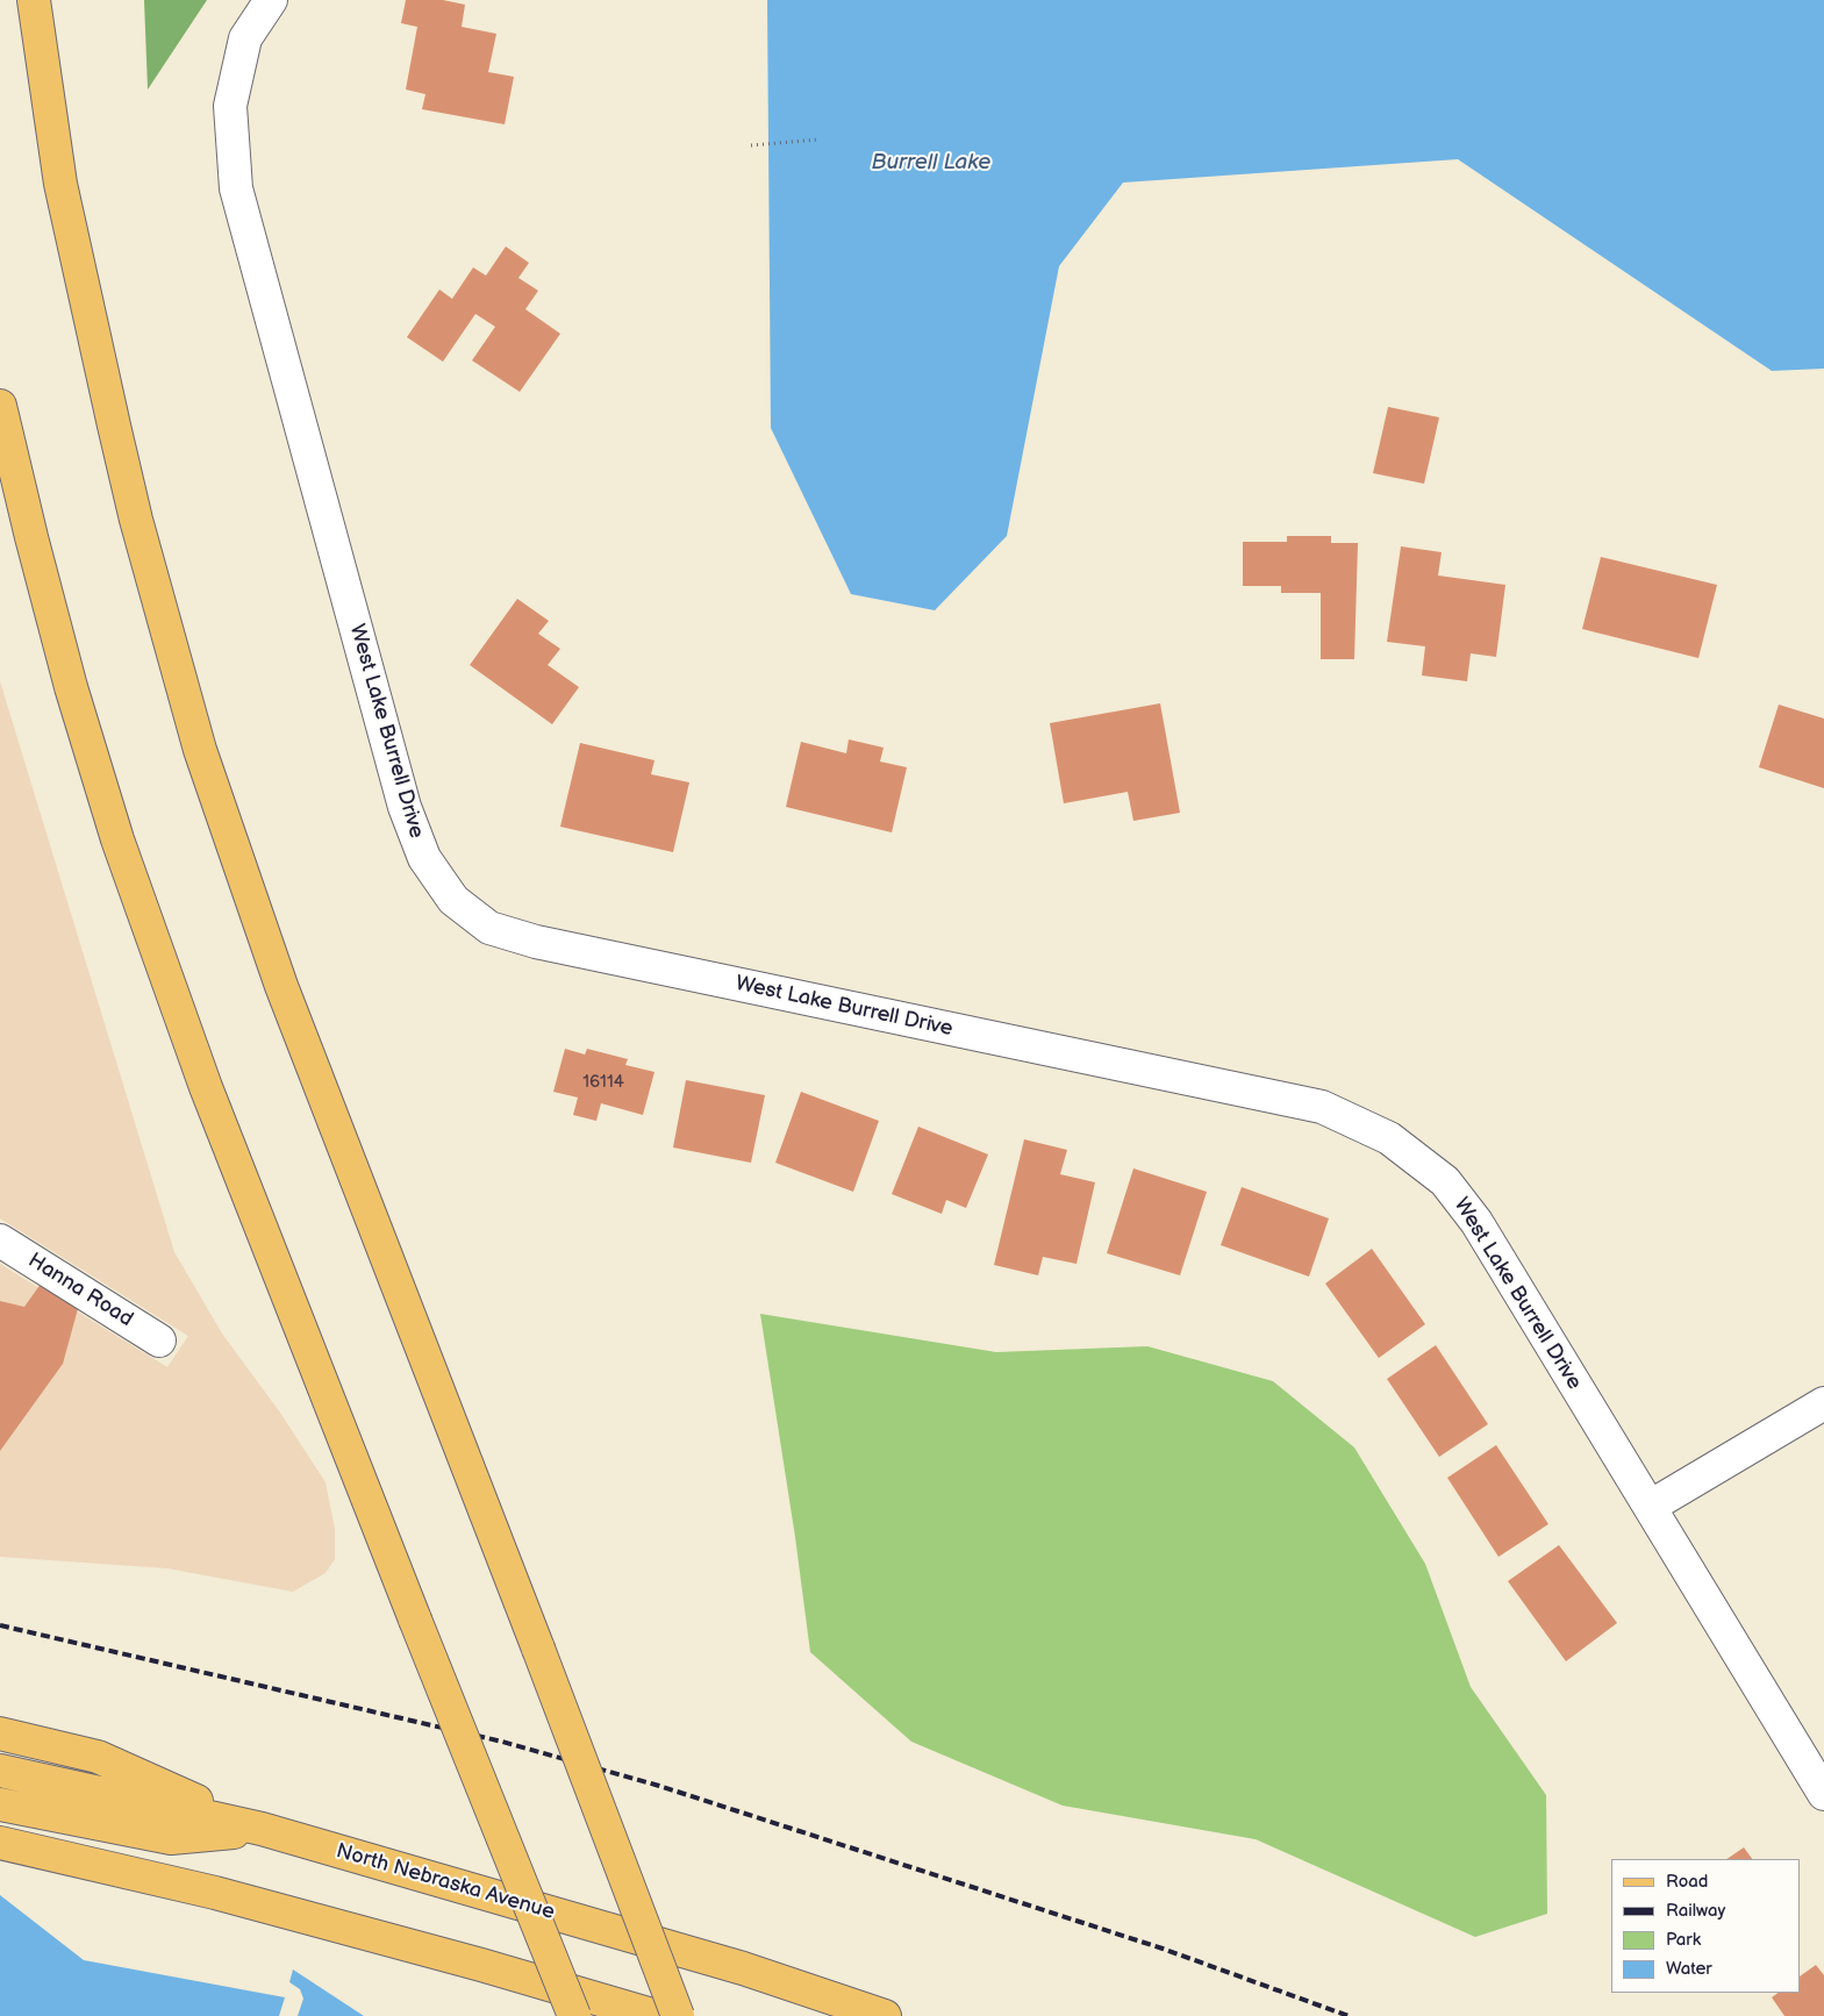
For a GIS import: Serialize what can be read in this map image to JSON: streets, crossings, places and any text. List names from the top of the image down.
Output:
{
  "streets": {
    "main road": ["North Nebraska Avenue"],
    "street": ["West Lake Burrell Drive", "Hanna Road"]
  },
  "water": ["Burrell Lake"],
  "house_numbers": ["16114"],
  "legend": [
    "Road",
    "Railway",
    "Park",
    "Water"
  ]
}
